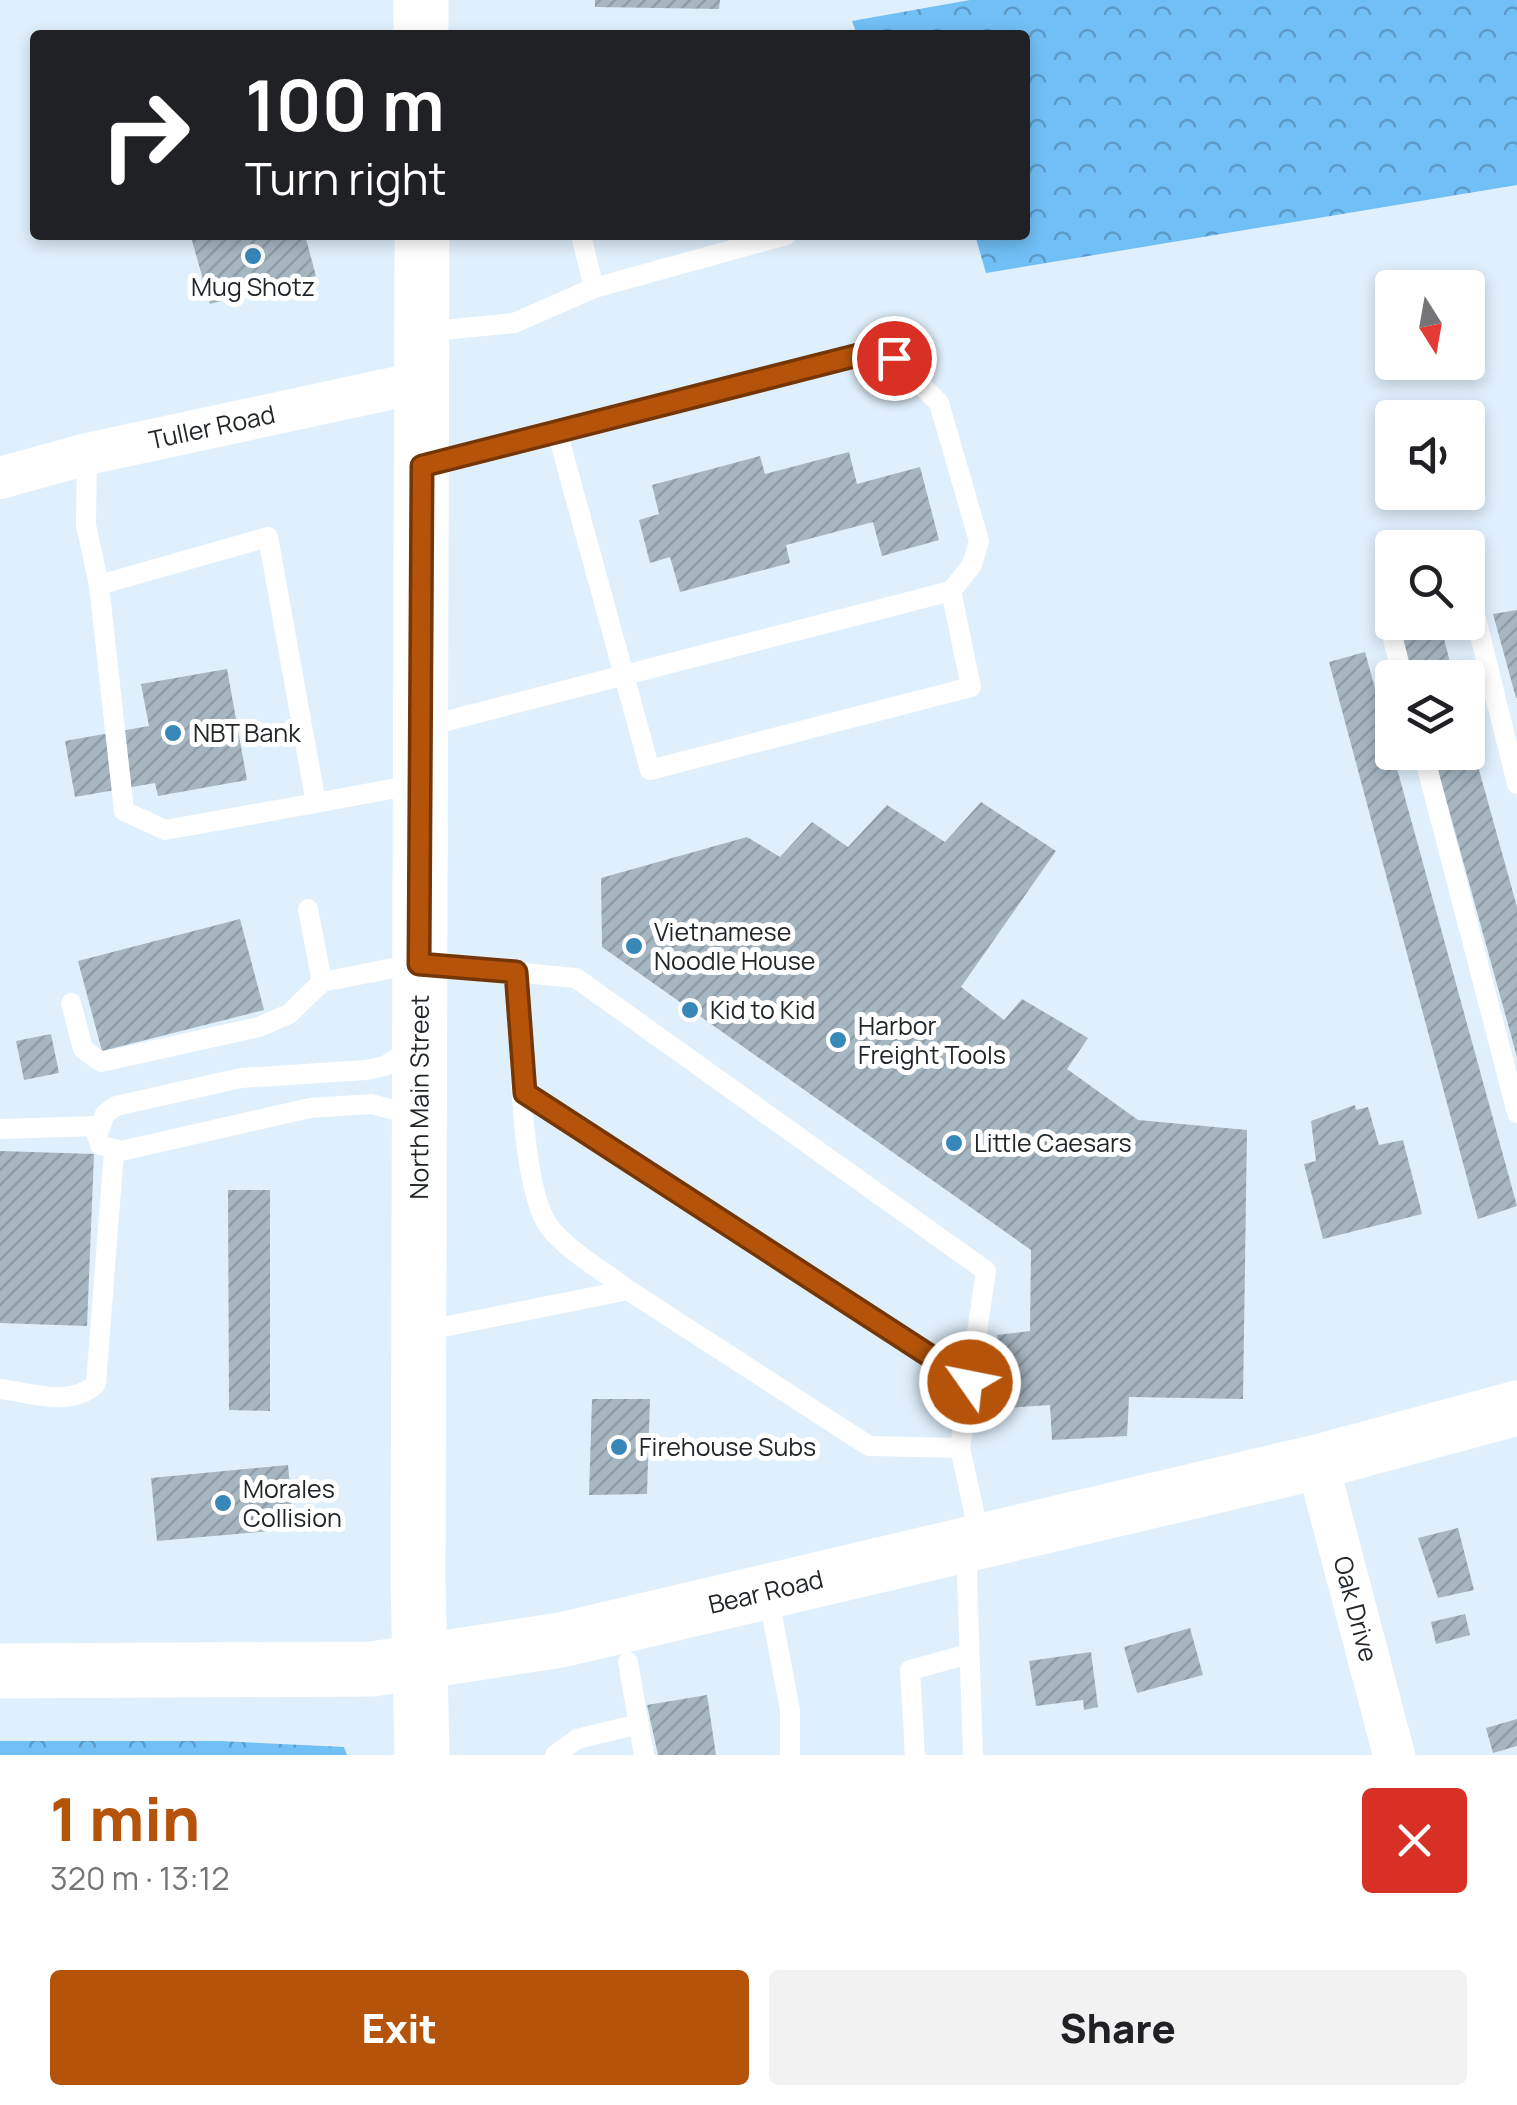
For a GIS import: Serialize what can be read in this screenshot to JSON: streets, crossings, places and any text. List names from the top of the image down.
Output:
{
  "streets": {
    "main road": ["North Main Street", "Bear Road"],
    "street": ["Tuller Road", "Oak Drive"]
  },
  "crossings": [
    ["Tuller Road", "North Main Street"],
    ["North Main Street", "Bear Road"],
    ["Bear Road", "Oak Drive"]
  ],
  "places": [
    "Mug Shotz",
    "NBT Bank",
    "Vietnamese Noodle House",
    "Kid to Kid",
    "Harbor Freight Tools",
    "Little Caesars",
    "Firehouse Subs",
    "Morales Collision"
  ],
  "north": "bottom",
  "page": {
    "turn": ["100 m", "Turn right"],
    "heading": ["1 min", "320 m · 13:12"],
    "buttons": ["Exit", "Share"]
  }
}
